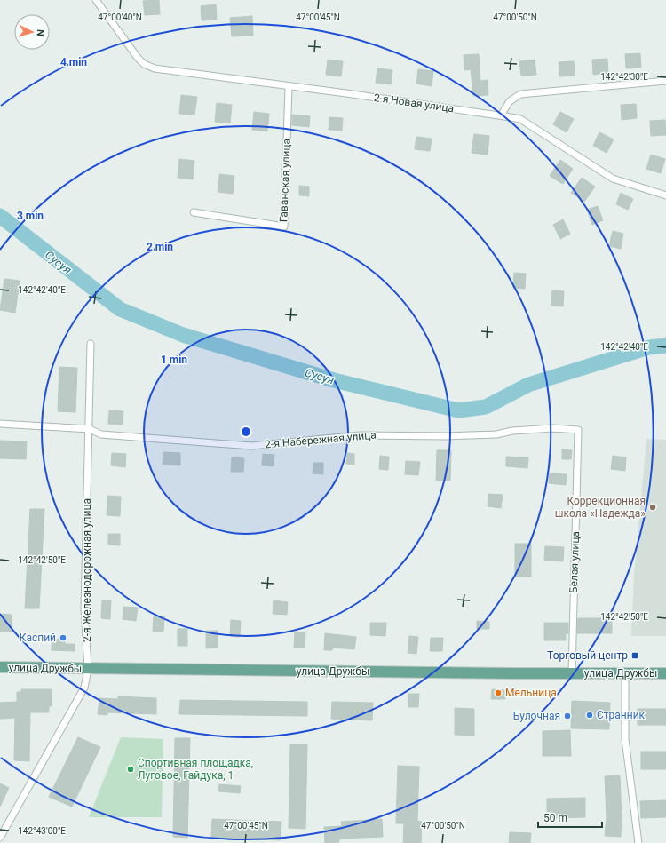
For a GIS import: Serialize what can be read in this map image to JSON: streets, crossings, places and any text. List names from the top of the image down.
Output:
{
  "streets": {
    "main road": ["улица Дружбы"],
    "street": [
      "2-я Новая улица",
      "Гаванская улица",
      "2-я Набережная улица",
      "Белая улица",
      "2-я Железнодорожная улица"
    ]
  },
  "crossings": [
    ["2-я Новая улица", "Гаванская улица"],
    ["2-я Набережная улица", "Белая улица"],
    ["2-я Набережная улица", "2-я Железнодорожная улица"],
    ["Белая улица", "улица Дружбы"],
    ["2-я Железнодорожная улица", "улица Дружбы"]
  ],
  "water": ["Сусуя"],
  "places": {
    "other": [
      "Коррекционная школа «Надежда»",
      "Каспий",
      "Мельница",
      "Странник",
      "Булочная",
      "Спортивная площадка, Луговое, Гайдука, 1"
    ],
    "transit": ["Торговый центр"]
  },
  "scale_bar": "50 m",
  "north": "right",
  "coordinates": [
    "47°00'40\"N",
    "47°00'45\"N",
    "47°00'50\"N",
    "142°42'30\"E",
    "142°42'40\"E",
    "142°42'50\"E",
    "142°43'00\"E"
  ],
  "rings": [
    "4 min",
    "3 min",
    "2 min",
    "1 min"
  ]
}
